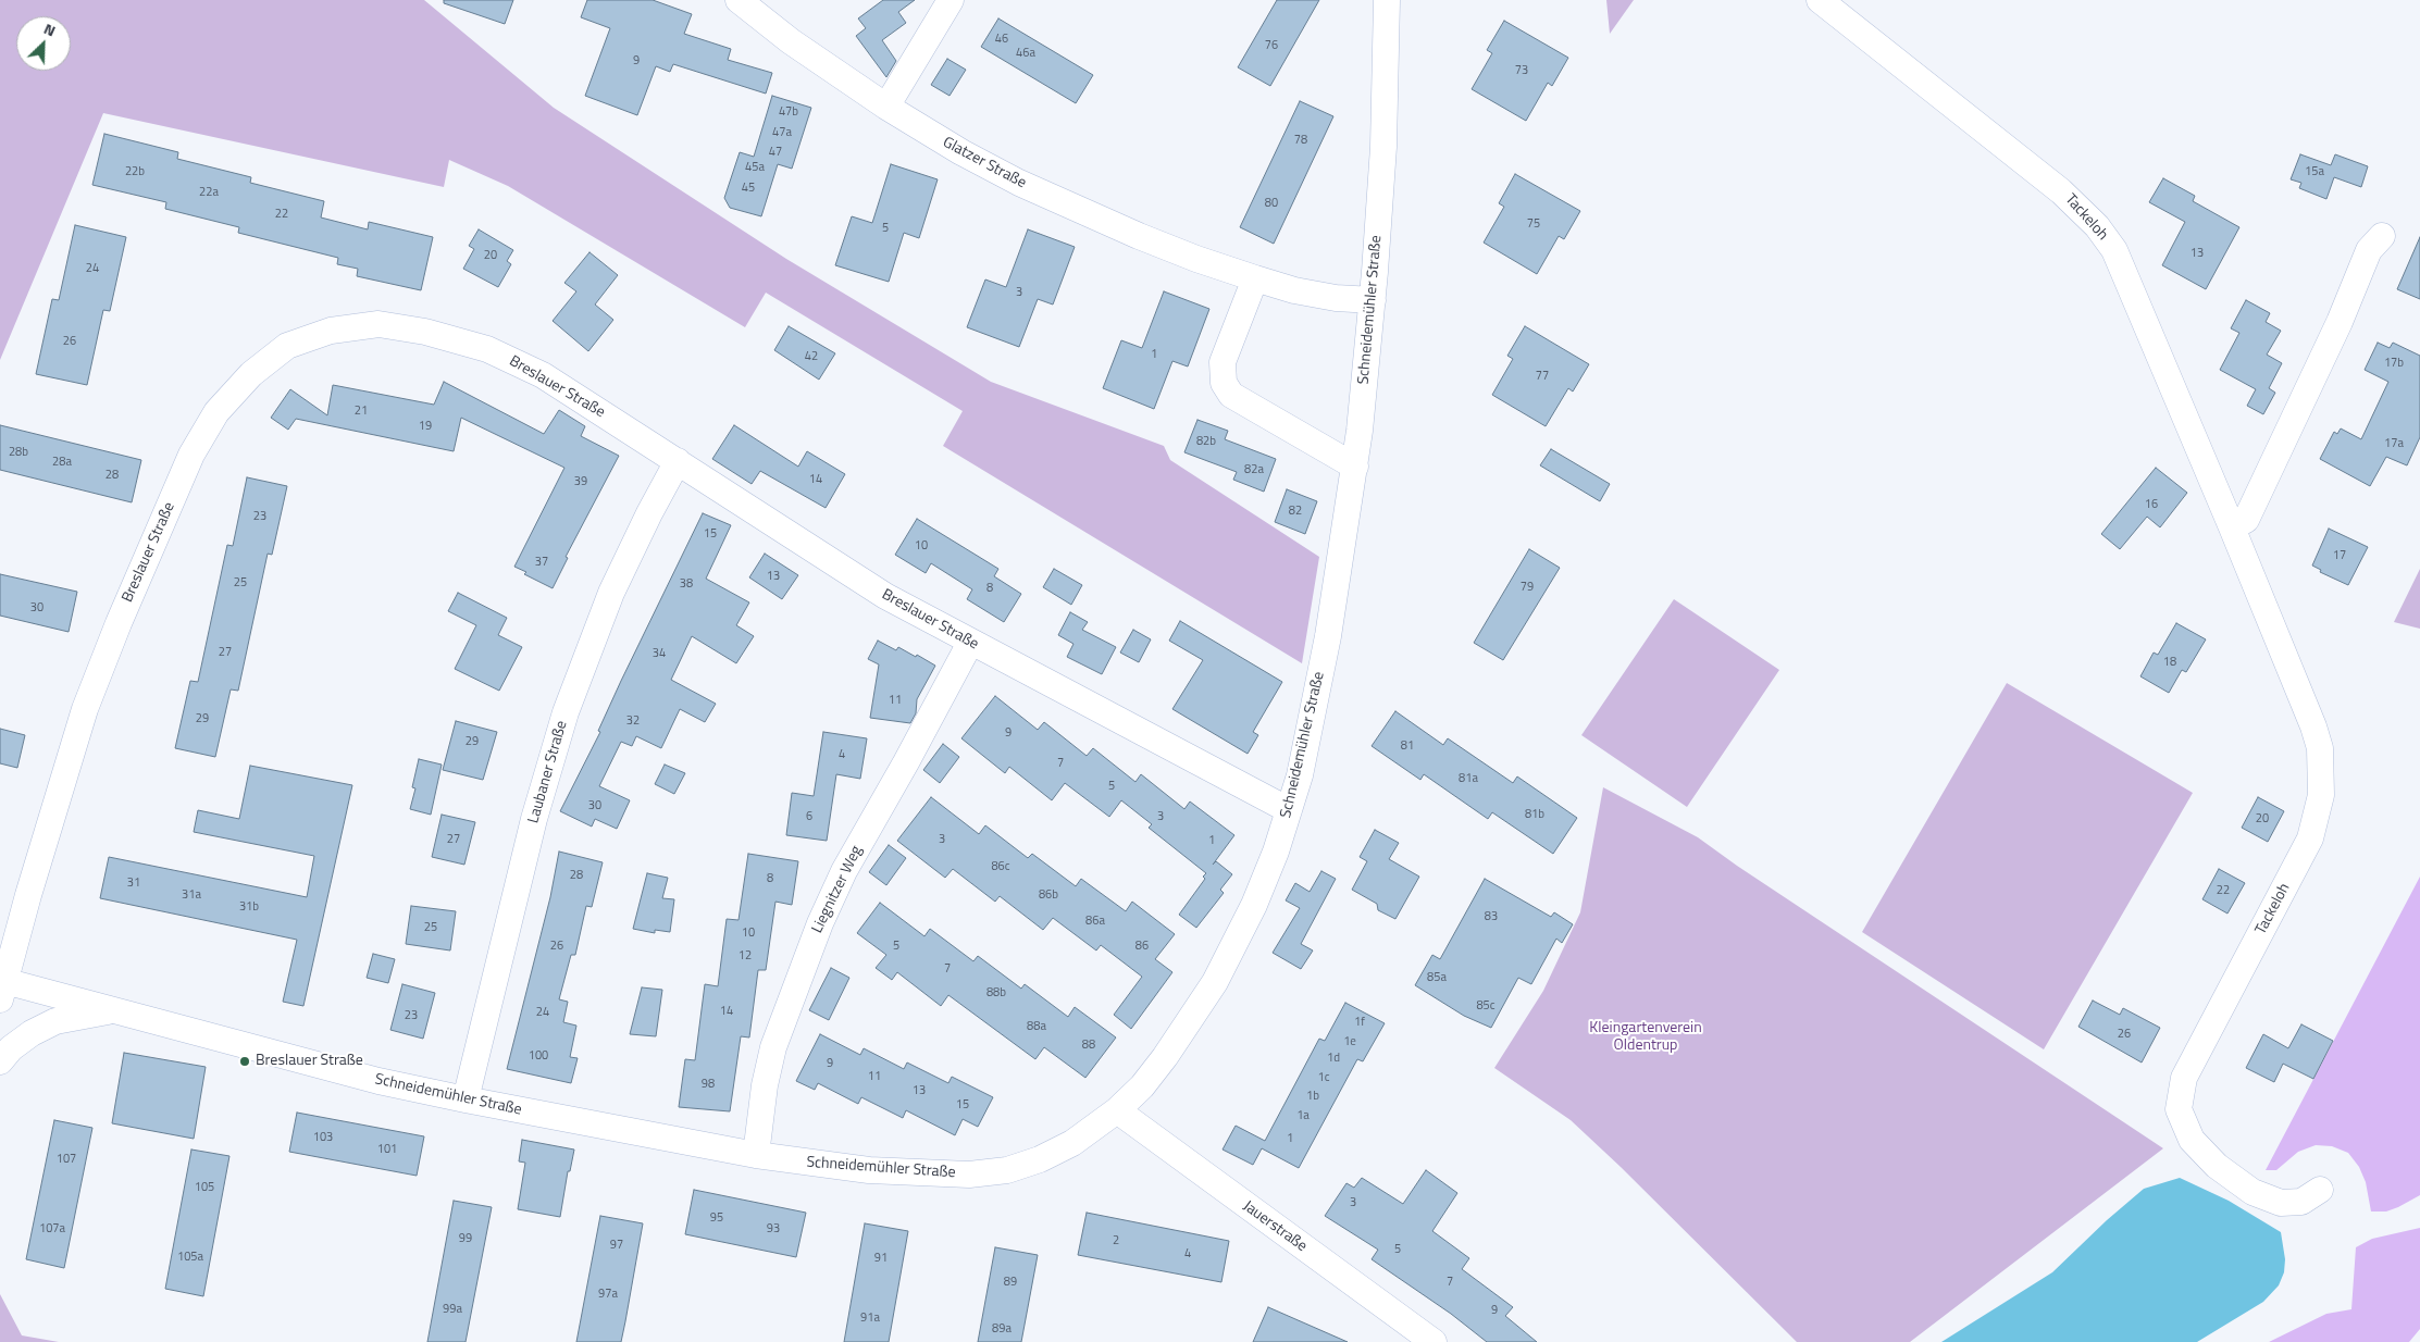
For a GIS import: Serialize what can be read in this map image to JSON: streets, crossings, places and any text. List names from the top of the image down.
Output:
{
  "streets": {
    "street": [
      "Glatzer Straße",
      "Tackeloh",
      "Schneidemühler Straße",
      "Breslauer Straße",
      "Laubaner Straße",
      "Liegnitzer Weg",
      "Jauerstraße"
    ]
  },
  "crossings": [
    ["Glatzer Straße", "Schneidemühler Straße"],
    ["Schneidemühler Straße", "Breslauer Straße"],
    ["Schneidemühler Straße", "Laubaner Straße"],
    ["Schneidemühler Straße", "Liegnitzer Weg"],
    ["Schneidemühler Straße", "Jauerstraße"],
    ["Breslauer Straße", "Laubaner Straße"],
    ["Breslauer Straße", "Liegnitzer Weg"]
  ],
  "parks": ["Kleingartenverein Oldentrup"],
  "places": ["Breslauer Straße"],
  "house_numbers": [
    "46",
    "76",
    "46a",
    "9",
    "73",
    "47b",
    "47a",
    "78",
    "47",
    "45a",
    "22b",
    "15a",
    "45",
    "22a",
    "80",
    "22",
    "75",
    "5",
    "13",
    "20",
    "24",
    "3",
    "26",
    "1",
    "42",
    "17b",
    "77",
    "21",
    "19",
    "82b",
    "17a",
    "28b",
    "28a",
    "82a",
    "28",
    "14",
    "39",
    "16",
    "82",
    "23",
    "15",
    "10",
    "17",
    "37",
    "13",
    "25",
    "38",
    "79",
    "8",
    "30",
    "27",
    "34",
    "18",
    "11",
    "29",
    "32",
    "9",
    "29",
    "81",
    "4",
    "7",
    "81a",
    "5",
    "30",
    "81b",
    "6",
    "3",
    "20",
    "27",
    "3",
    "1",
    "86c",
    "28",
    "8",
    "31",
    "22",
    "31a",
    "86b",
    "31b",
    "83",
    "86a",
    "25",
    "10",
    "26",
    "5",
    "86",
    "12",
    "7",
    "85a",
    "88b",
    "85c",
    "14",
    "24",
    "23",
    "1f",
    "88a",
    "26",
    "1e",
    "88",
    "100",
    "1d",
    "9",
    "11",
    "1c",
    "98",
    "13",
    "1b",
    "15",
    "1a",
    "103",
    "1",
    "101",
    "107",
    "105",
    "3",
    "95",
    "107a",
    "93",
    "99",
    "2",
    "97",
    "5",
    "4",
    "105a",
    "91",
    "89",
    "7",
    "97a",
    "99a",
    "9",
    "91a",
    "89a"
  ],
  "north": "top right"
}
